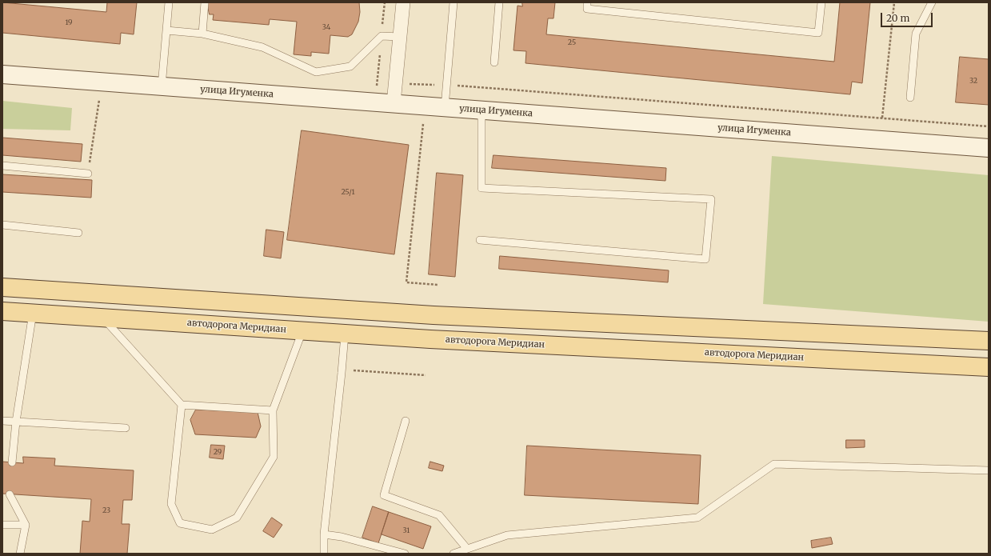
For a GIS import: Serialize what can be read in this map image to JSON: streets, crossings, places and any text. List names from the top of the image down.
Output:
{
  "streets": {
    "main road": ["автодорога Меридиан"],
    "street": ["улица Игуменка"]
  },
  "house_numbers": [
    "19",
    "34",
    "25",
    "32",
    "25/1",
    "29",
    "23",
    "31"
  ],
  "scale_bar": "20 m"
}
